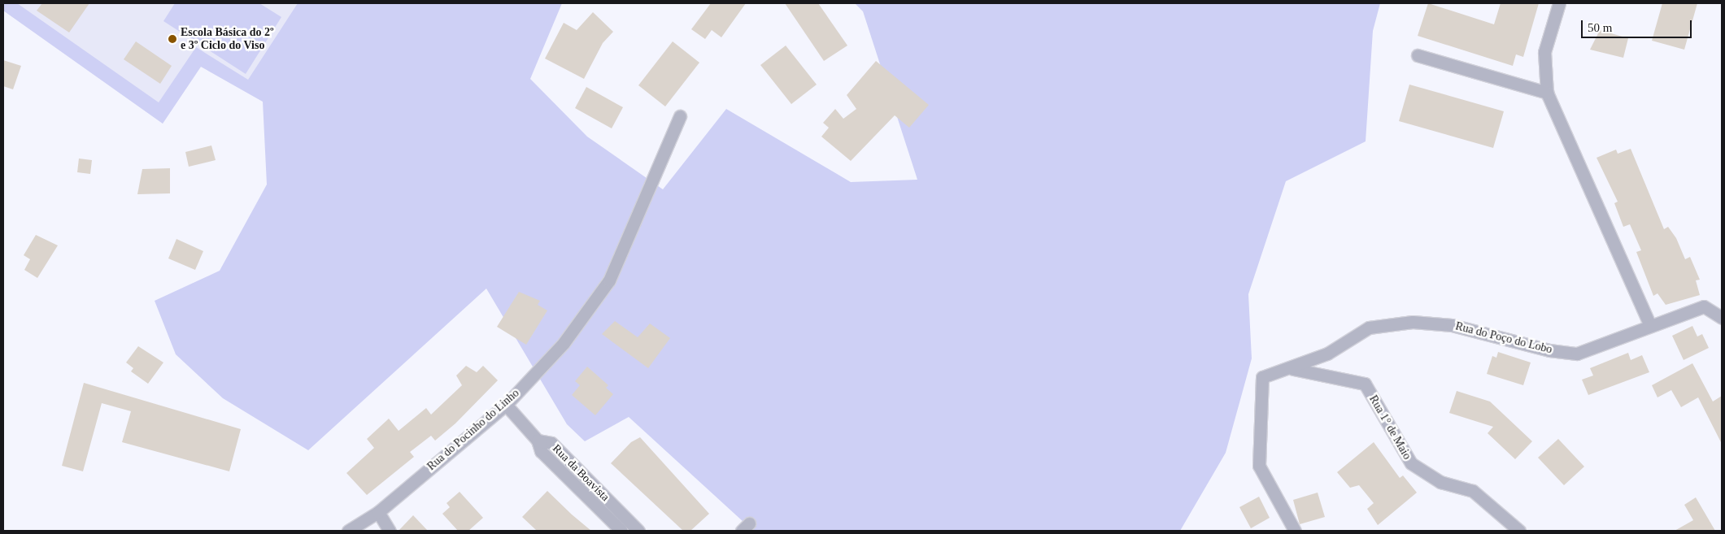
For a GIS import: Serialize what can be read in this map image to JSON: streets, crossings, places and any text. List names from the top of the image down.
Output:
{
  "streets": {
    "street": [
      "Rua do Poço do Lobo",
      "Rua 1° de Maio",
      "Rua do Pocinho do Linho",
      "Rua da Boavista"
    ]
  },
  "crossings": [
    ["Rua do Poço do Lobo", "Rua 1° de Maio"]
  ],
  "places": ["Escola Básica do 2º e 3º Ciclo do Viso"],
  "scale_bar": "50 m"
}
